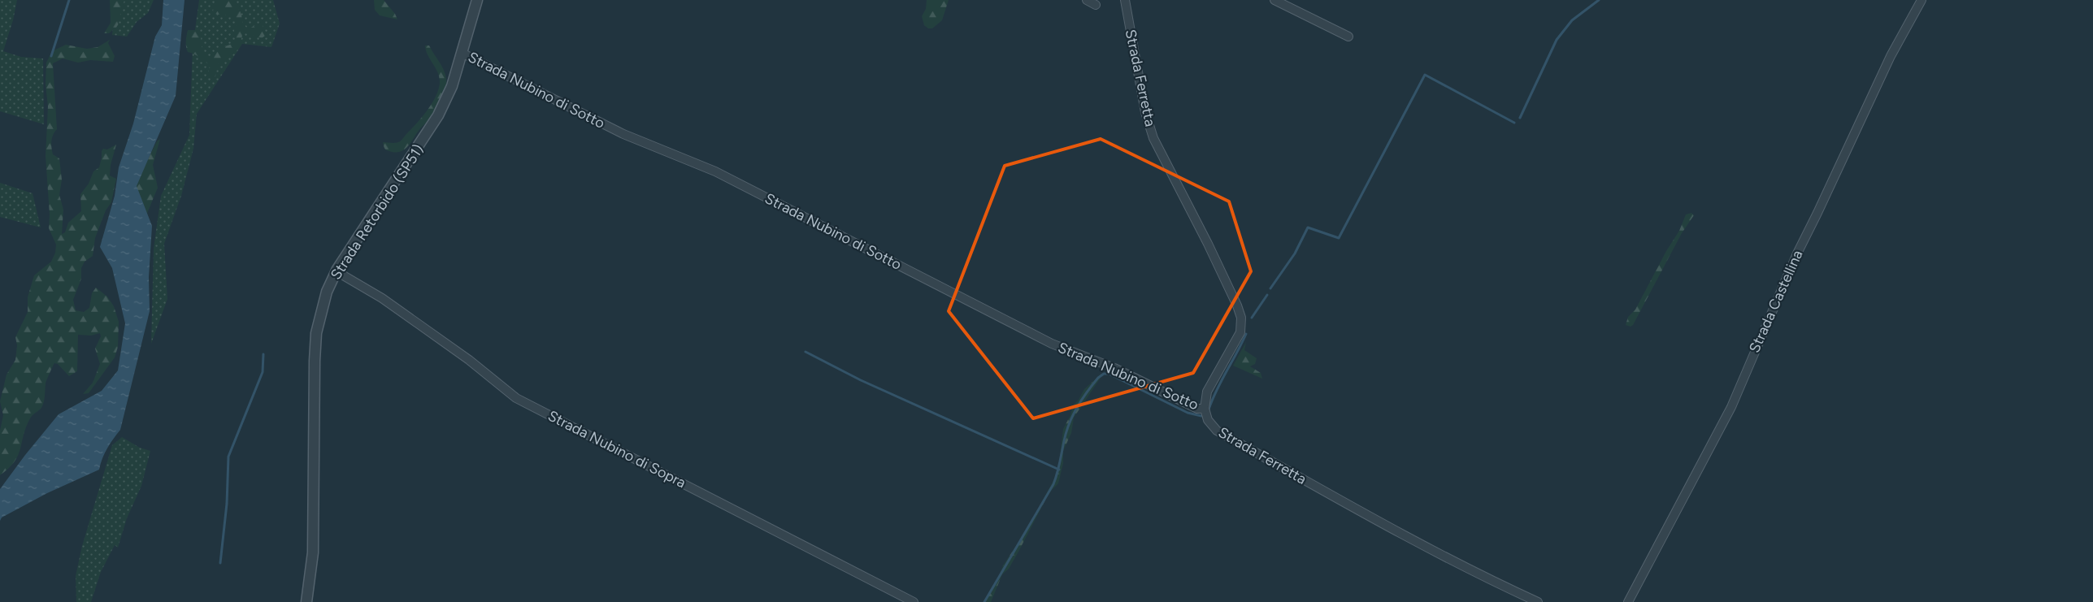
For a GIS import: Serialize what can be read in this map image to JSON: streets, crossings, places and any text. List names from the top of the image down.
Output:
{
  "streets": {
    "street": [
      "Strada Ferretta",
      "Strada Nubino di Sotto",
      "Strada Retorbido (SP51)",
      "Strada Castellina",
      "Strada Nubino di Sopra"
    ]
  },
  "crossings": [
    ["Strada Ferretta", "Strada Nubino di Sotto"],
    ["Strada Nubino di Sotto", "Strada Retorbido (SP51)"],
    ["Strada Retorbido (SP51)", "Strada Nubino di Sopra"]
  ]
}
